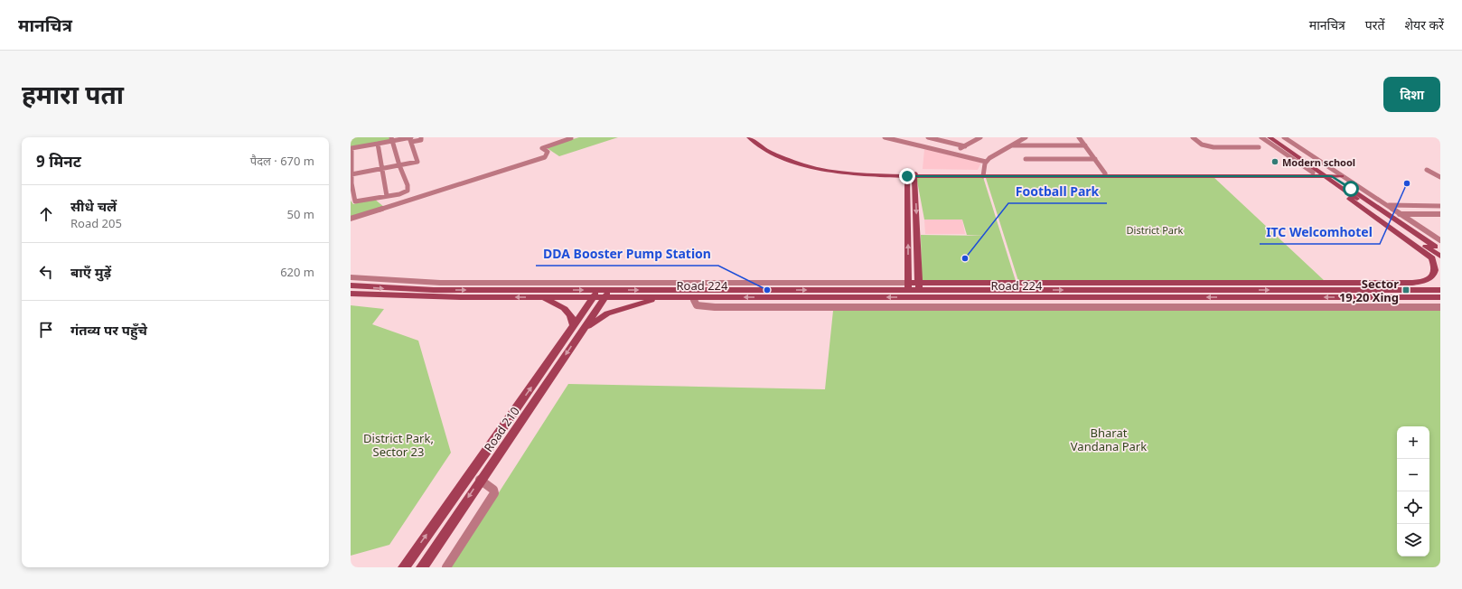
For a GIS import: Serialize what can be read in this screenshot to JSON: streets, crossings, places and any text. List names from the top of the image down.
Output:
{
  "streets": {
    "main road": ["Road 224", "Road 210"]
  },
  "crossings": [
    ["Road 224", "Road 210"]
  ],
  "parks": ["District Park", "Bharat Vandana Park", "District Park, Sector 23"],
  "places": {
    "other": [
      "Modern school",
      "ITC Welcomhotel",
      "Football Park",
      "DDA Booster Pump Station"
    ],
    "transit": ["Sector 19,20 Xing"]
  },
  "page": {
    "header": "मानचित्र",
    "nav": ["मानचित्र", "परतें", "शेयर करें"],
    "title": "हमारा पता",
    "buttons": "दिशा",
    "heading": ["9 मिनट", "पैदल · 670 m"],
    "list": [
      ["सीधे चलें", "Road 205", "50 m"],
      ["बाएँ मुड़ें", "620 m"],
      "गंतव्य पर पहुँचे"
    ],
    "map_buttons": ["+", "−"]
  }
}
